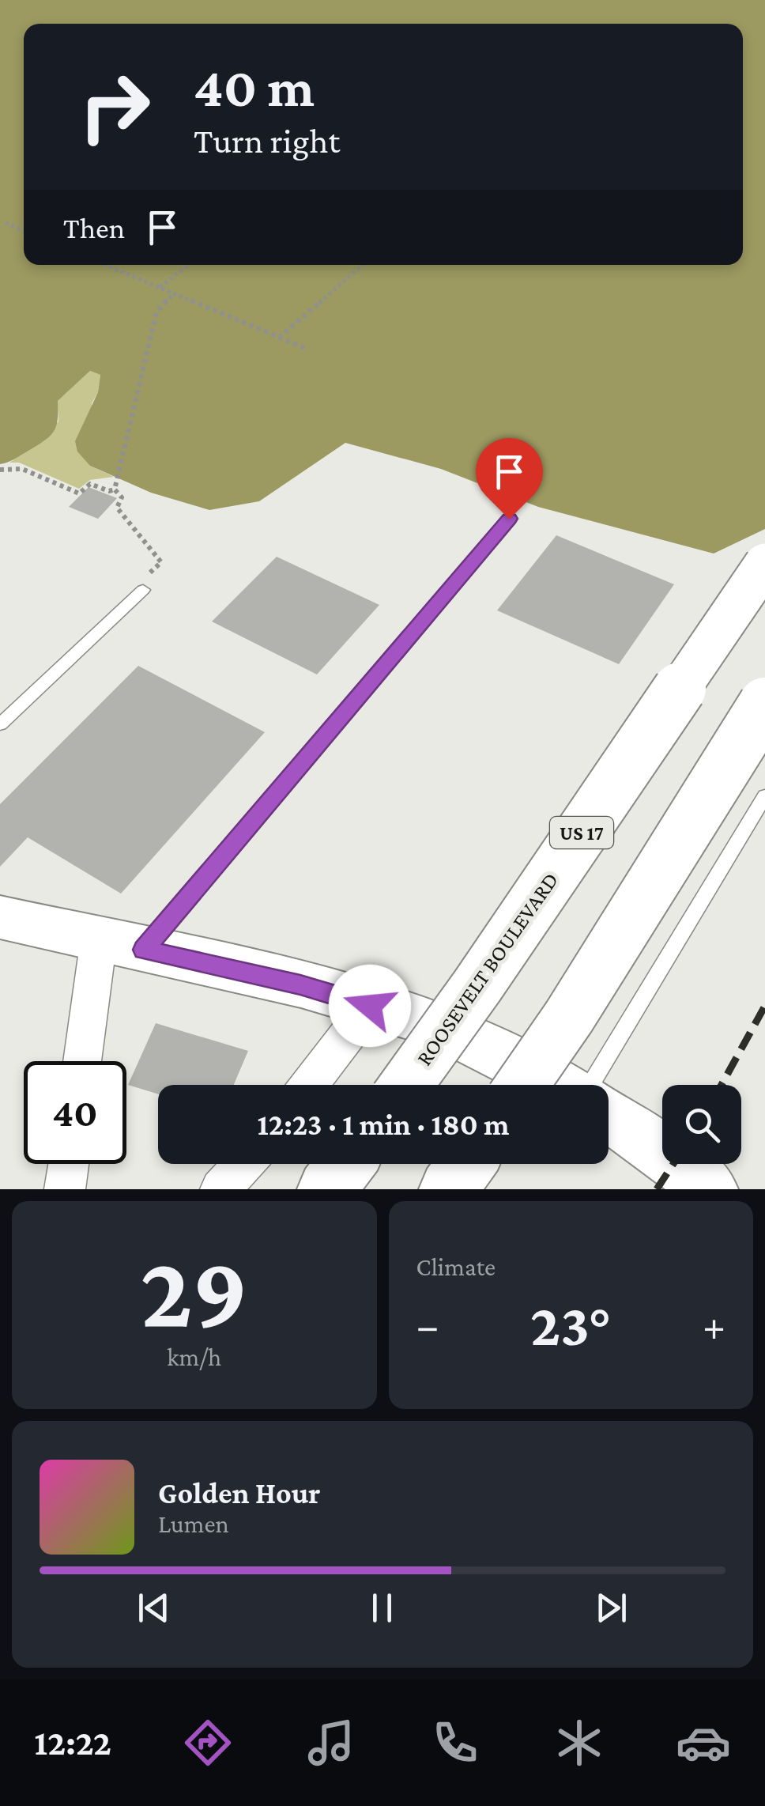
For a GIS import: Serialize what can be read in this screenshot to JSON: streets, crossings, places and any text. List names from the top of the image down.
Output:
{
  "streets": {
    "highway": ["US 17", "ROOSEVELT BOULEVARD"]
  },
  "page": {
    "turn": ["40 m", "Turn right"],
    "then": "Then",
    "limit": "40",
    "trip": "12:23 · 1 min · 180 m",
    "tile": [
      ["29", "km/h"],
      "Climate"
    ],
    "heat": ["−", "23°", "+"],
    "song": ["Golden Hour", "Lumen"],
    "tabs": "12:22"
  }
}
